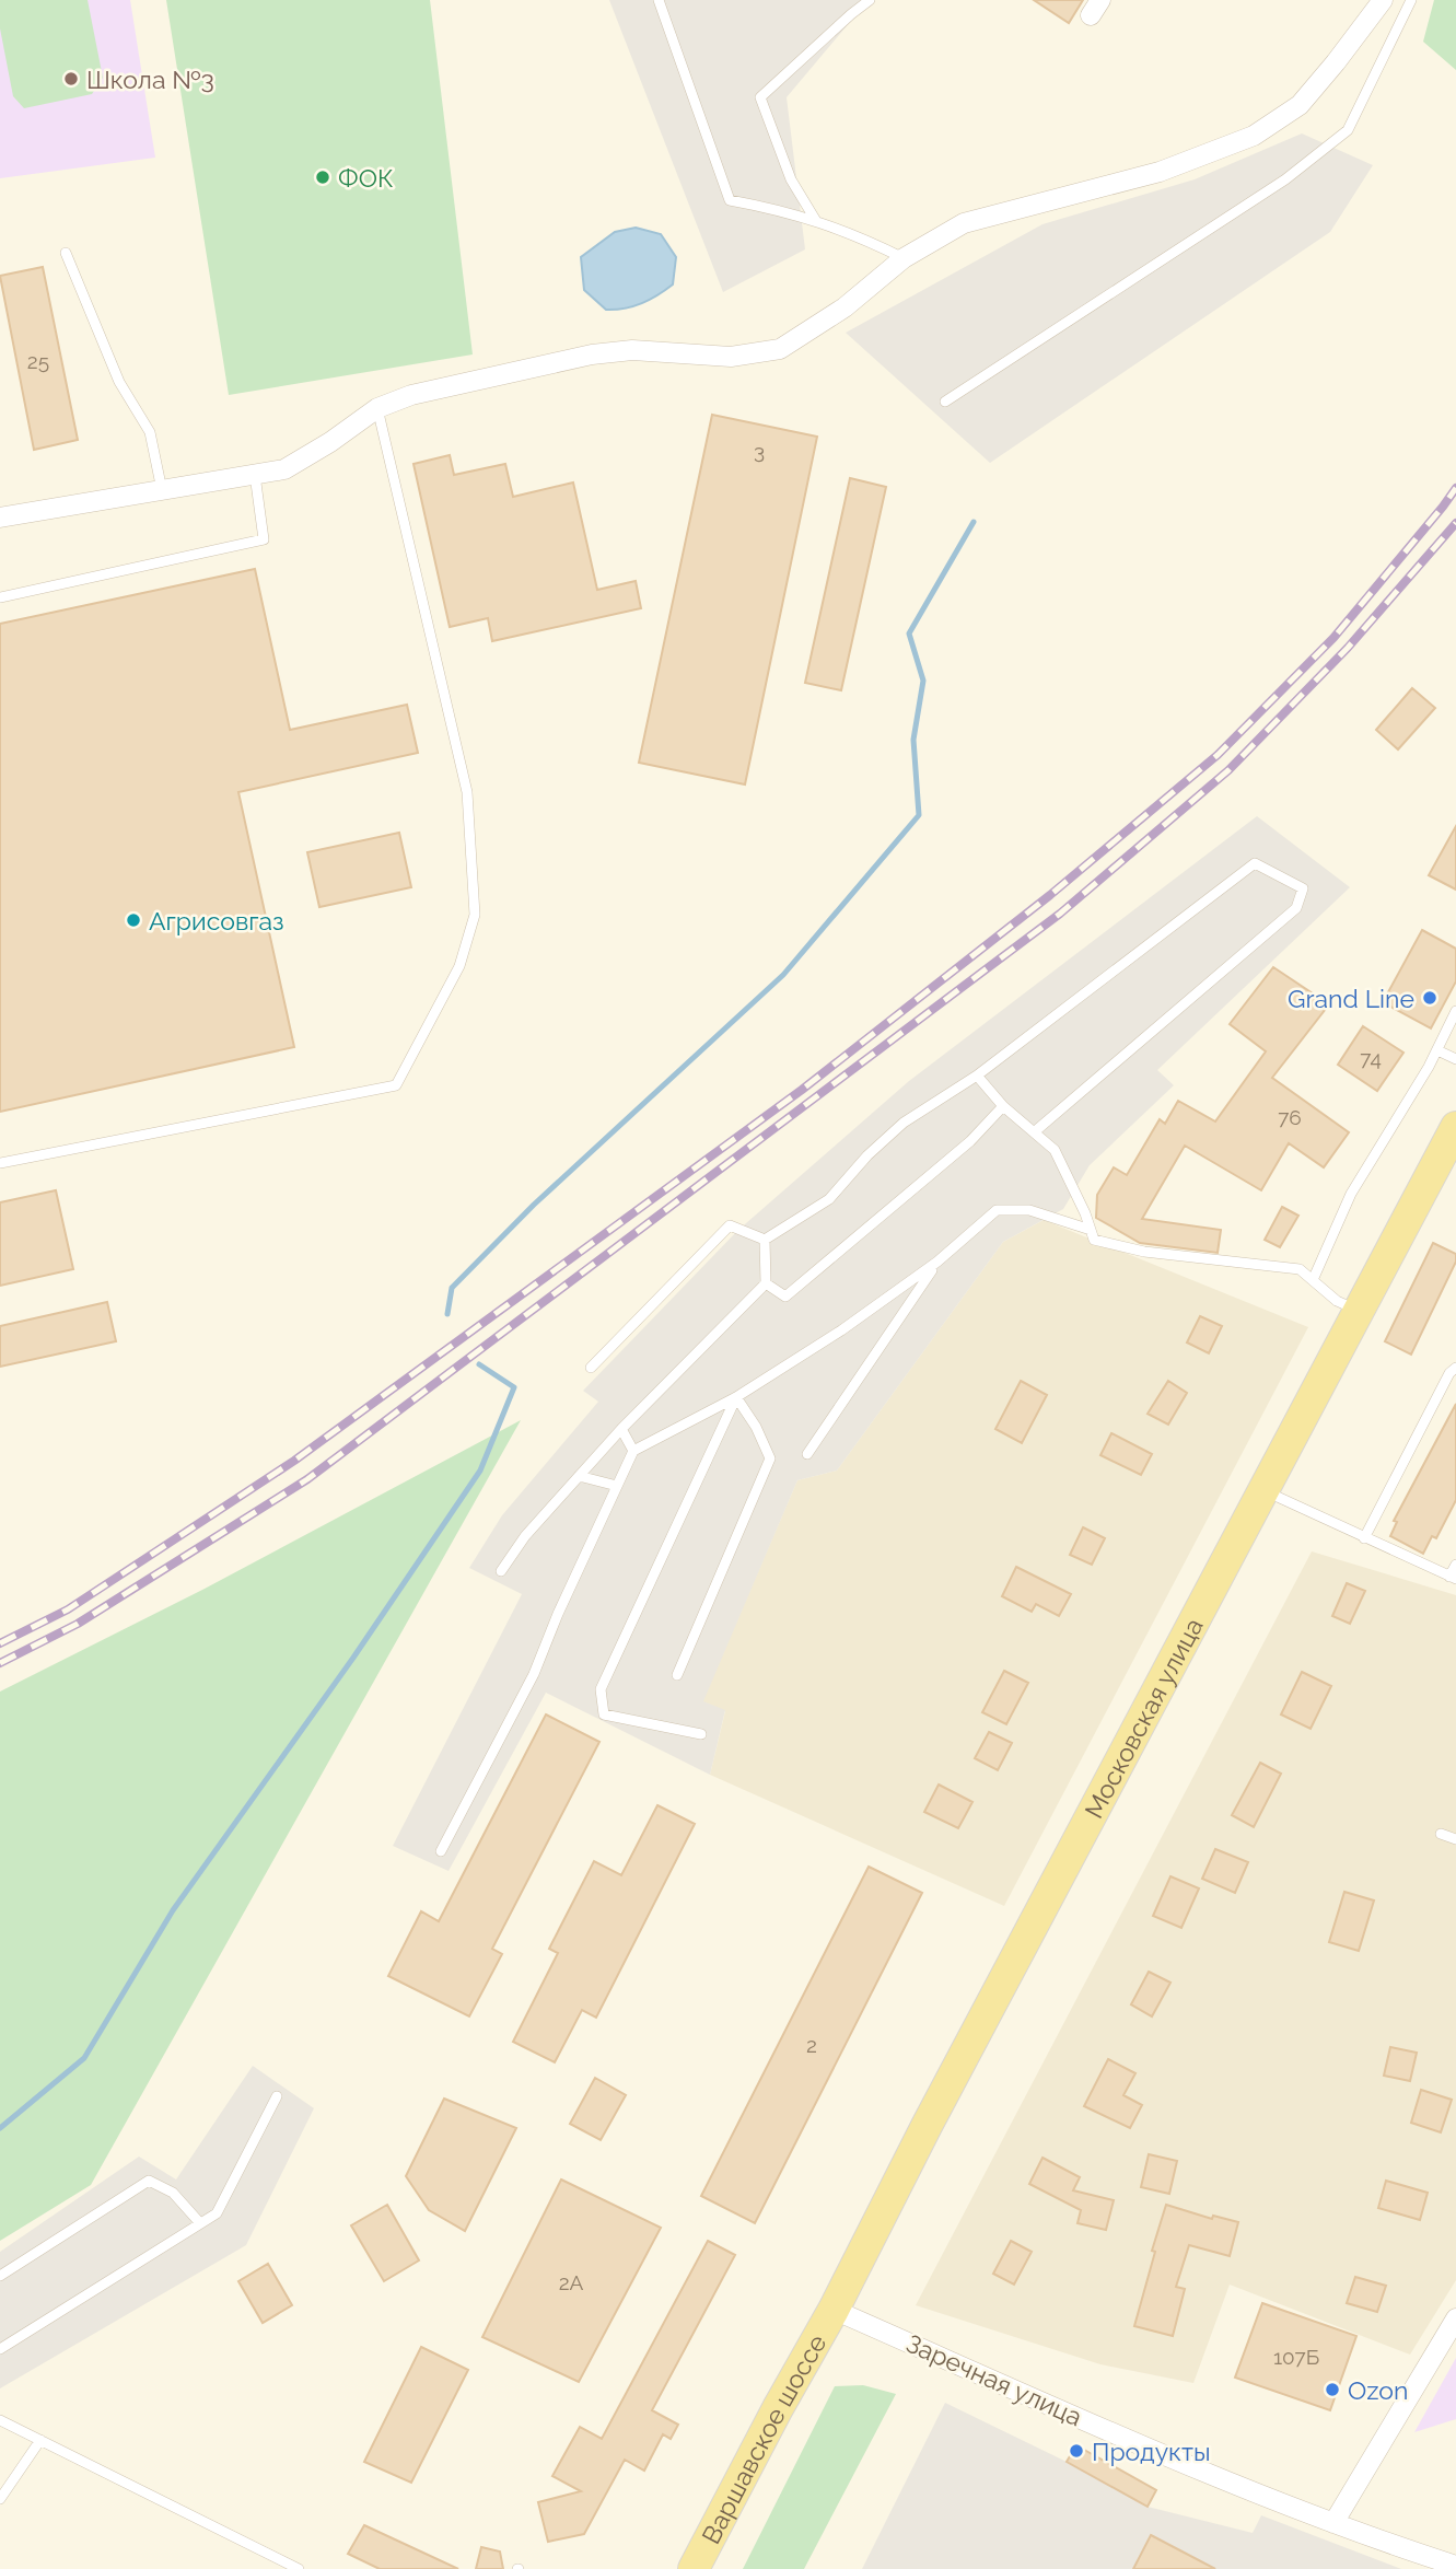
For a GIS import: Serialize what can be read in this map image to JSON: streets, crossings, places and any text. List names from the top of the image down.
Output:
{
  "streets": {
    "main road": ["Московская улица", "Варшавское шоссе"],
    "street": ["Заречная улица"]
  },
  "crossings": [
    ["Московская улица", "Заречная улица"],
    ["Московская улица", "Варшавское шоссе"],
    ["Заречная улица", "Варшавское шоссе"]
  ],
  "places": [
    "Школа №3",
    "ФОК",
    "Агрисовгаз",
    "Grand Line",
    "Ozon",
    "Продукты"
  ],
  "house_numbers": [
    "25",
    "3",
    "74",
    "76",
    "2",
    "2А",
    "107Б"
  ]
}
